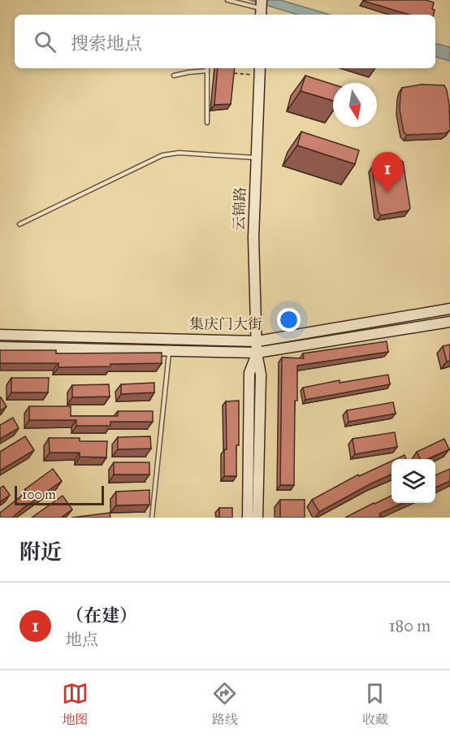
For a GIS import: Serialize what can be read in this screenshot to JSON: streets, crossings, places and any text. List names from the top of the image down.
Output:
{
  "streets": {
    "main road": ["云锦路", "集庆门大街"]
  },
  "crossings": [
    ["云锦路", "集庆门大街"]
  ],
  "scale_bar": "100 m",
  "north": "bottom",
  "page": {
    "search": "搜索地点",
    "pins": "1",
    "scale": "100 m",
    "heading": "附近",
    "list": [
      {
        "mark": "1",
        "name": "（在建）",
        "note": "地点",
        "value": "180 m"
      }
    ],
    "nav": ["地图", "路线", "收藏"]
  }
}
